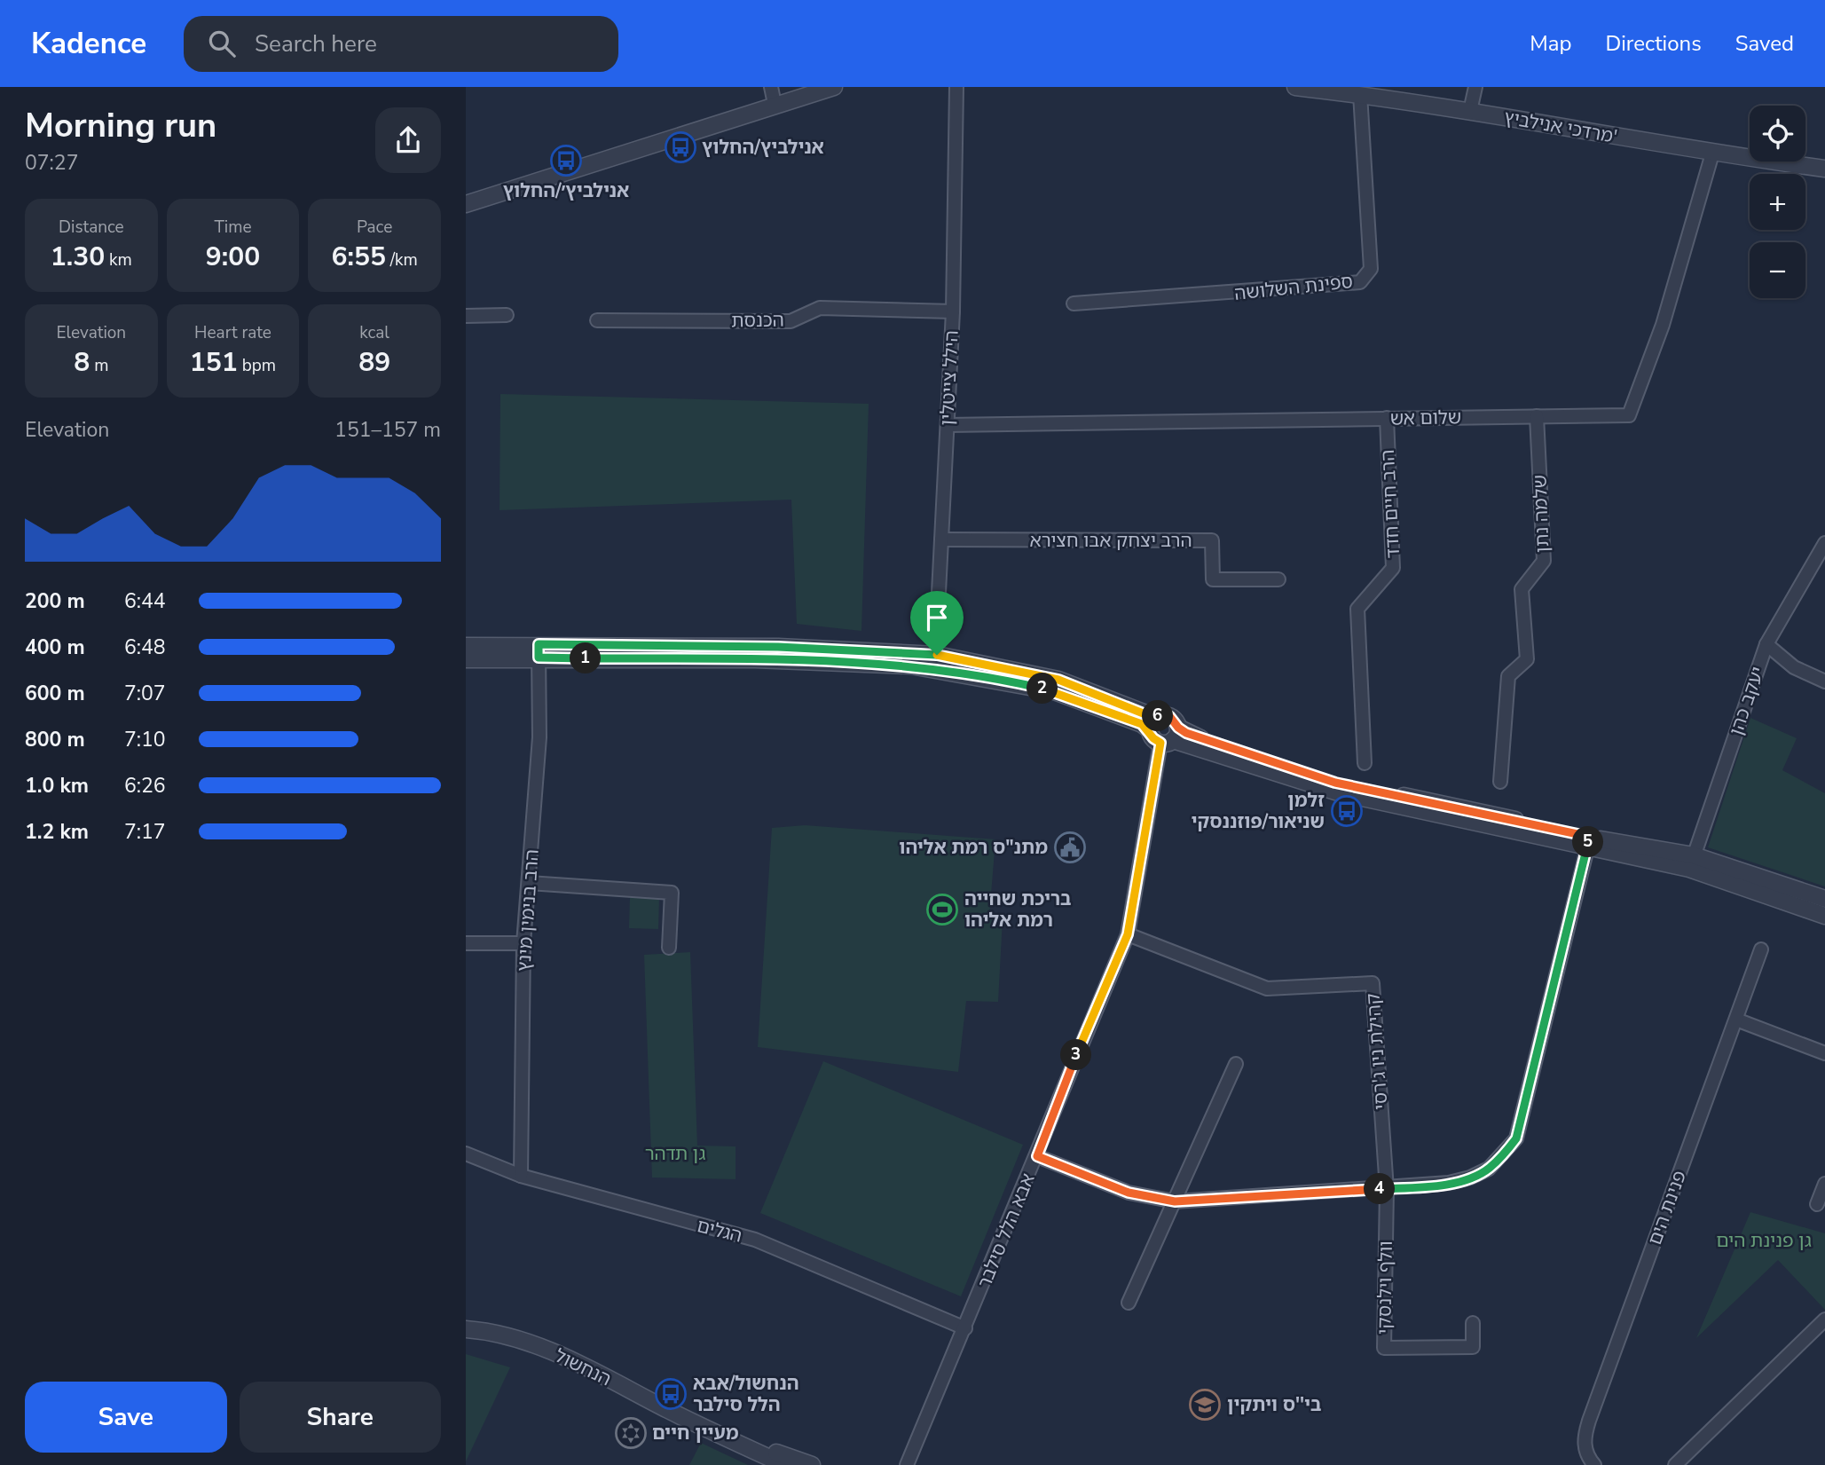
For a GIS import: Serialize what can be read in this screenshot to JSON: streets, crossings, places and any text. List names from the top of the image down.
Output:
{
  "streets": {
    "street": [
      "מרדכי אנילביץ'",
      "ספינת השלושה",
      "הכנסת",
      "הילל צייטלין",
      "שלום אש",
      "הרב חיים חדד",
      "שלמה נתן",
      "הרב יצחק אבו חצירא",
      "יעקב כהן",
      "הרב בנימין מינץ",
      "קהילת ניו ג'רסי",
      "פנינת הים",
      "הגלים",
      "אבא הלל סילבר",
      "וולף וילנסקי",
      "הנחשול"
    ]
  },
  "crossings": [
    ["מרדכי אנילביץ'", "ספינת השלושה"],
    ["מרדכי אנילביץ'", "שלום אש"],
    ["הכנסת", "הילל צייטלין"],
    ["הילל צייטלין", "שלום אש"],
    ["הילל צייטלין", "הרב יצחק אבו חצירא"],
    ["שלום אש", "הרב חיים חדד"],
    ["שלום אש", "שלמה נתן"],
    ["הרב בנימין מינץ", "הגלים"],
    ["קהילת ניו ג'רסי", "אבא הלל סילבר"],
    ["קהילת ניו ג'רסי", "וולף וילנסקי"],
    ["הגלים", "אבא הלל סילבר"]
  ],
  "parks": ["גן תדהר", "גן פנינת הים"],
  "places": {
    "bus stop": [
      "אנילביץ/החלוץ",
      "אנילביץ׳/החלוץ",
      "זלמן שניאור/פוזננסקי",
      "הנחשול/אבא הלל סילבר"
    ],
    "public building": ["מתנ\"ס רמת אליהו"],
    "sports": ["בריכת שחייה רמת אליהו"],
    "school or university": ["בי''ס ויתקין"],
    "synagogue": ["מעיין חיים"]
  },
  "page": {
    "header": "Kadence",
    "search": "Search here",
    "nav": ["Map", "Directions", "Saved"],
    "heading": ["Morning run", "07:27"],
    "map_buttons": ["+", "−"],
    "stats": [
      ["Distance", "1.30 km"],
      ["Time", "9:00"],
      ["Pace", "6:55 /km"],
      ["Elevation", "8 m"],
      ["Heart rate", "151 bpm"],
      ["kcal", "89"]
    ],
    "chart": ["Elevation", "151–157 m"],
    "list": [
      {
        "name": "200 m",
        "note": "6:44"
      },
      {
        "name": "400 m",
        "note": "6:48"
      },
      {
        "name": "600 m",
        "note": "7:07"
      },
      {
        "name": "800 m",
        "note": "7:10"
      },
      {
        "name": "1.0 km",
        "note": "6:26"
      },
      {
        "name": "1.2 km",
        "note": "7:17"
      }
    ],
    "pins": [
      "1",
      "2",
      "6",
      "5",
      "3",
      "4"
    ],
    "buttons": ["Save", "Share"]
  }
}
